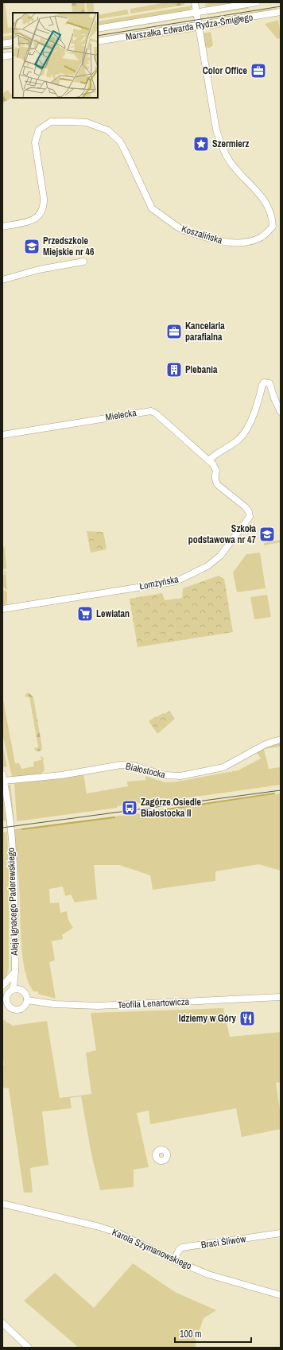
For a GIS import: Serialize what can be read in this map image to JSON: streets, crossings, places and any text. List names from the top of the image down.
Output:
{
  "streets": {
    "street": [
      "Marszałka Edwarda Rydza-Śmigłego",
      "Koszalińska",
      "Mielecka",
      "Łomżyńska",
      "Białostocka",
      "Aleja Ignacego Paderewskiego",
      "Teofila Lenartowicza",
      "Braci Śliwów",
      "Karola Szymanowskiego"
    ]
  },
  "crossings": [
    ["Marszałka Edwarda Rydza-Śmigłego", "Koszalińska"],
    ["Mielecka", "Łomżyńska"],
    ["Białostocka", "Aleja Ignacego Paderewskiego"],
    ["Aleja Ignacego Paderewskiego", "Teofila Lenartowicza"],
    ["Braci Śliwów", "Karola Szymanowskiego"]
  ],
  "places": {
    "office": ["Color Office", "Kancelaria parafialna"],
    "place": ["Szermierz"],
    "school or university": ["Przedszkole Miejskie nr 46", "Szkoła podstawowa nr 47"],
    "building": ["Plebania"],
    "supermarket": ["Lewiatan"],
    "bus stop": ["Zagórze Osiedle Białostocka II"],
    "restaurant": ["Idziemy w Góry"]
  },
  "scale_bar": "100 m"
}
